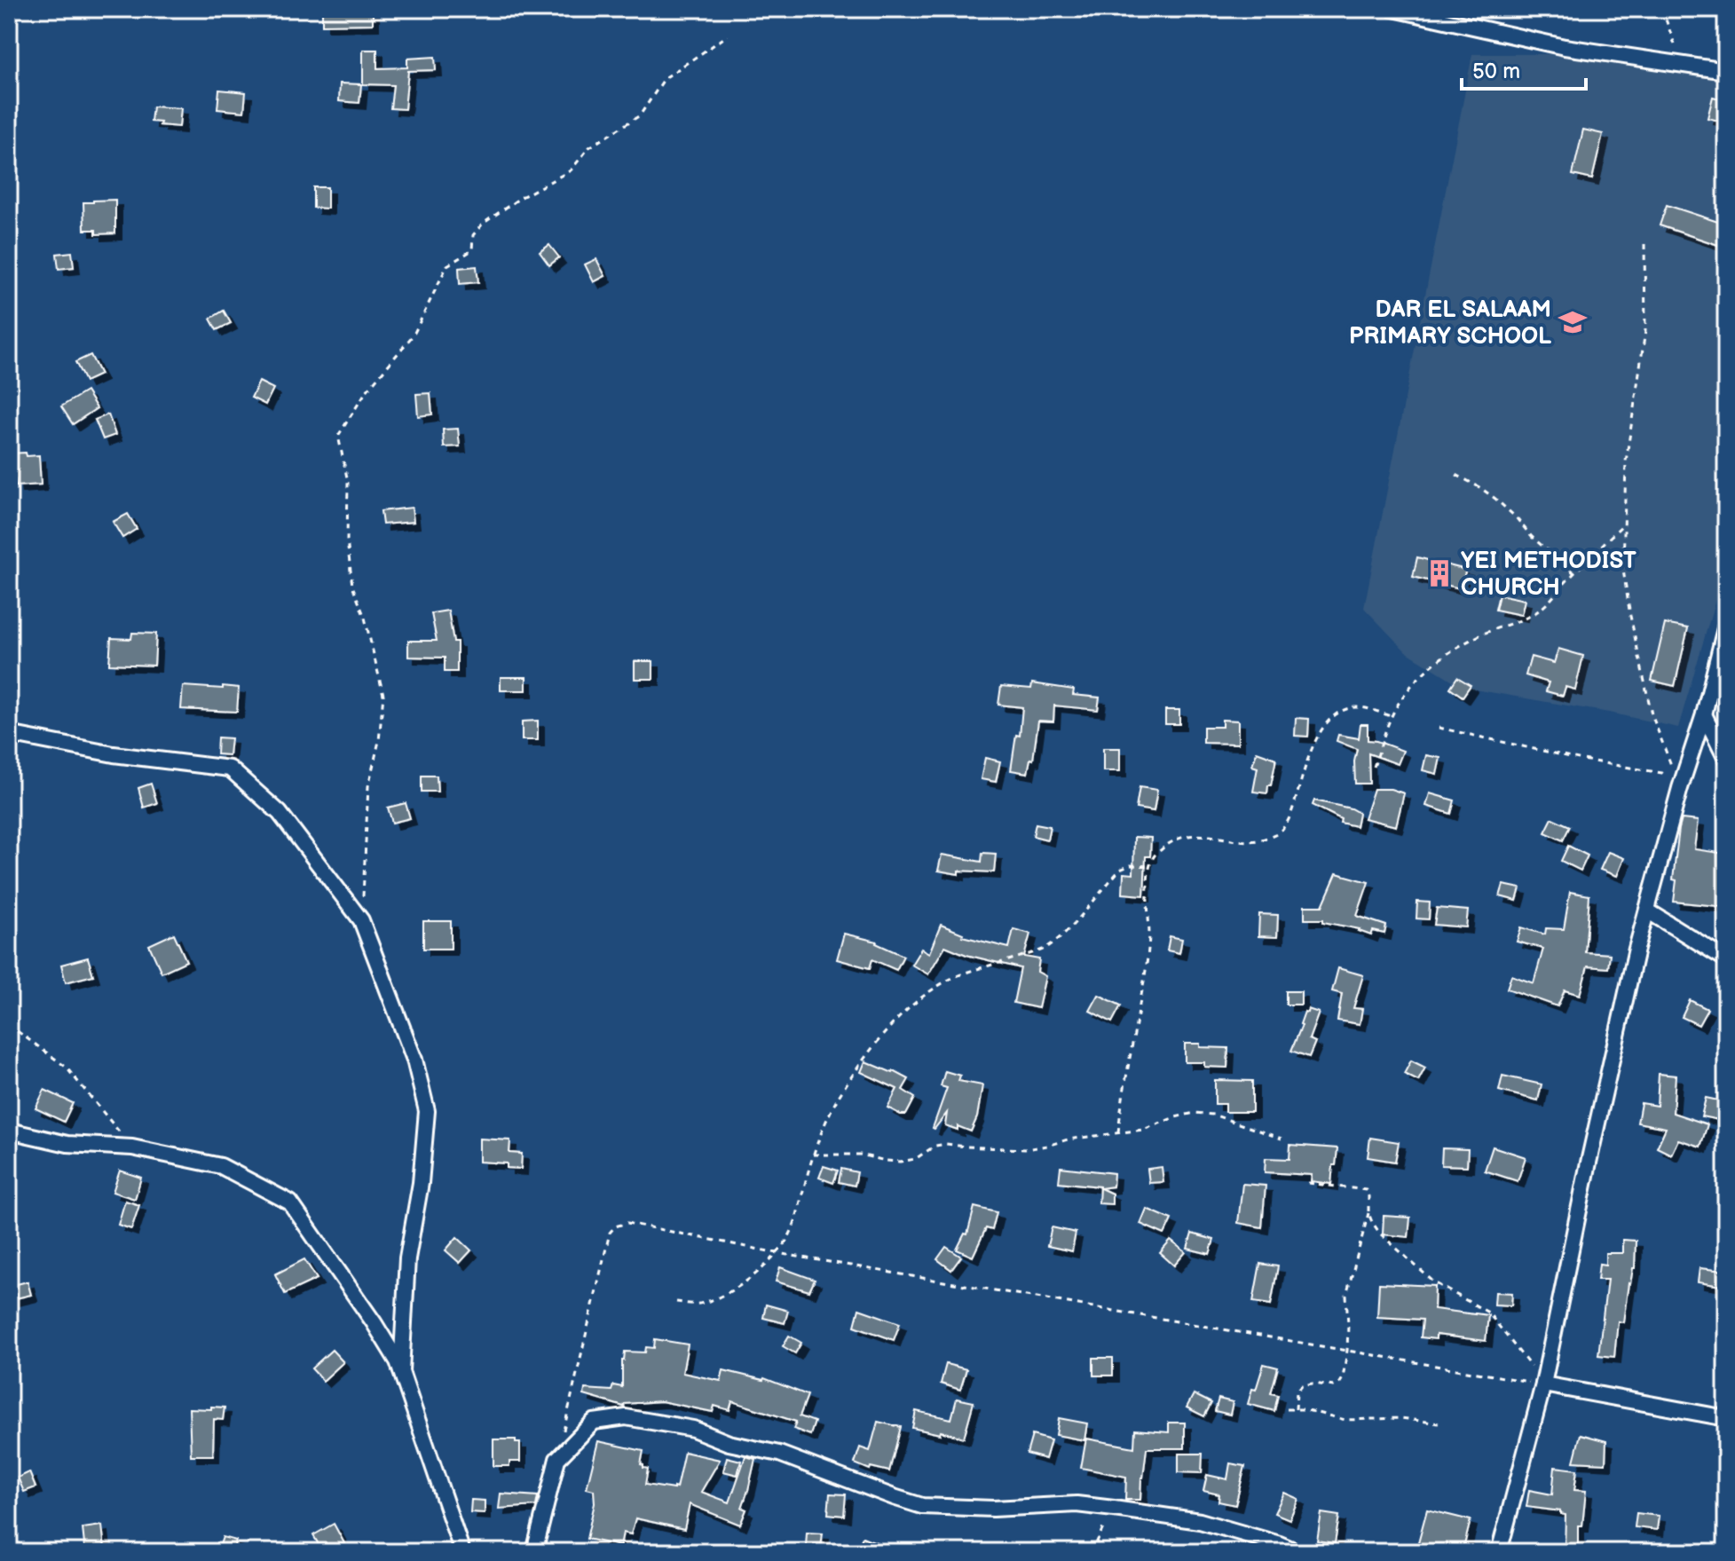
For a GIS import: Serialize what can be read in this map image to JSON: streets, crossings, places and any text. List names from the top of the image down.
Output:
{
  "places": {
    "school or university": ["DAR EL SALAAM PRIMARY SCHOOL"],
    "building": ["YEI METHODIST CHURCH"]
  },
  "scale_bar": "50 m"
}
